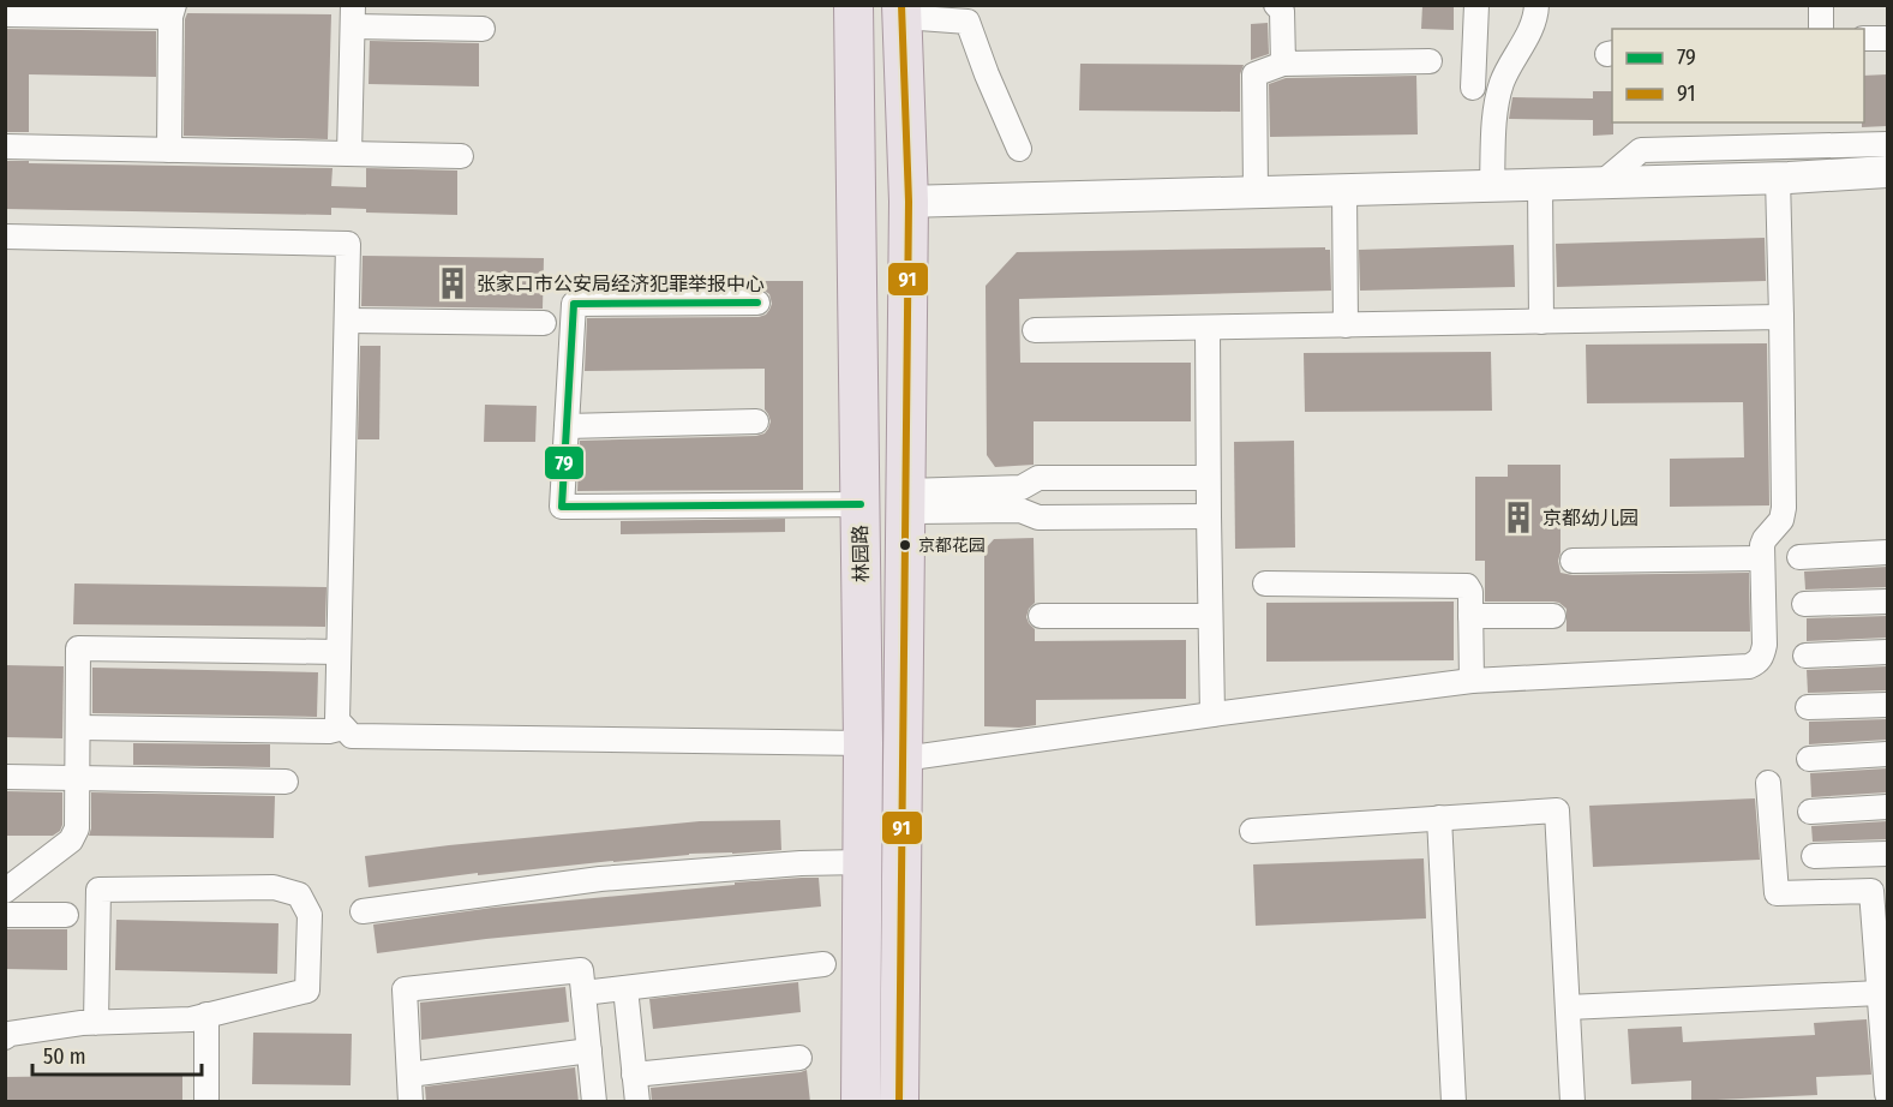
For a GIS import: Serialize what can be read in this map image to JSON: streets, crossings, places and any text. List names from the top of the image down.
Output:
{
  "streets": {
    "main road": ["林园路"]
  },
  "places": {
    "building": ["张家口市公安局经济犯罪举报中心", "京都幼儿园"],
    "other": ["京都花园"]
  },
  "lines": ["transit line 91", "transit line 79"],
  "legend": ["79", "91"],
  "scale_bar": "50 m"
}
